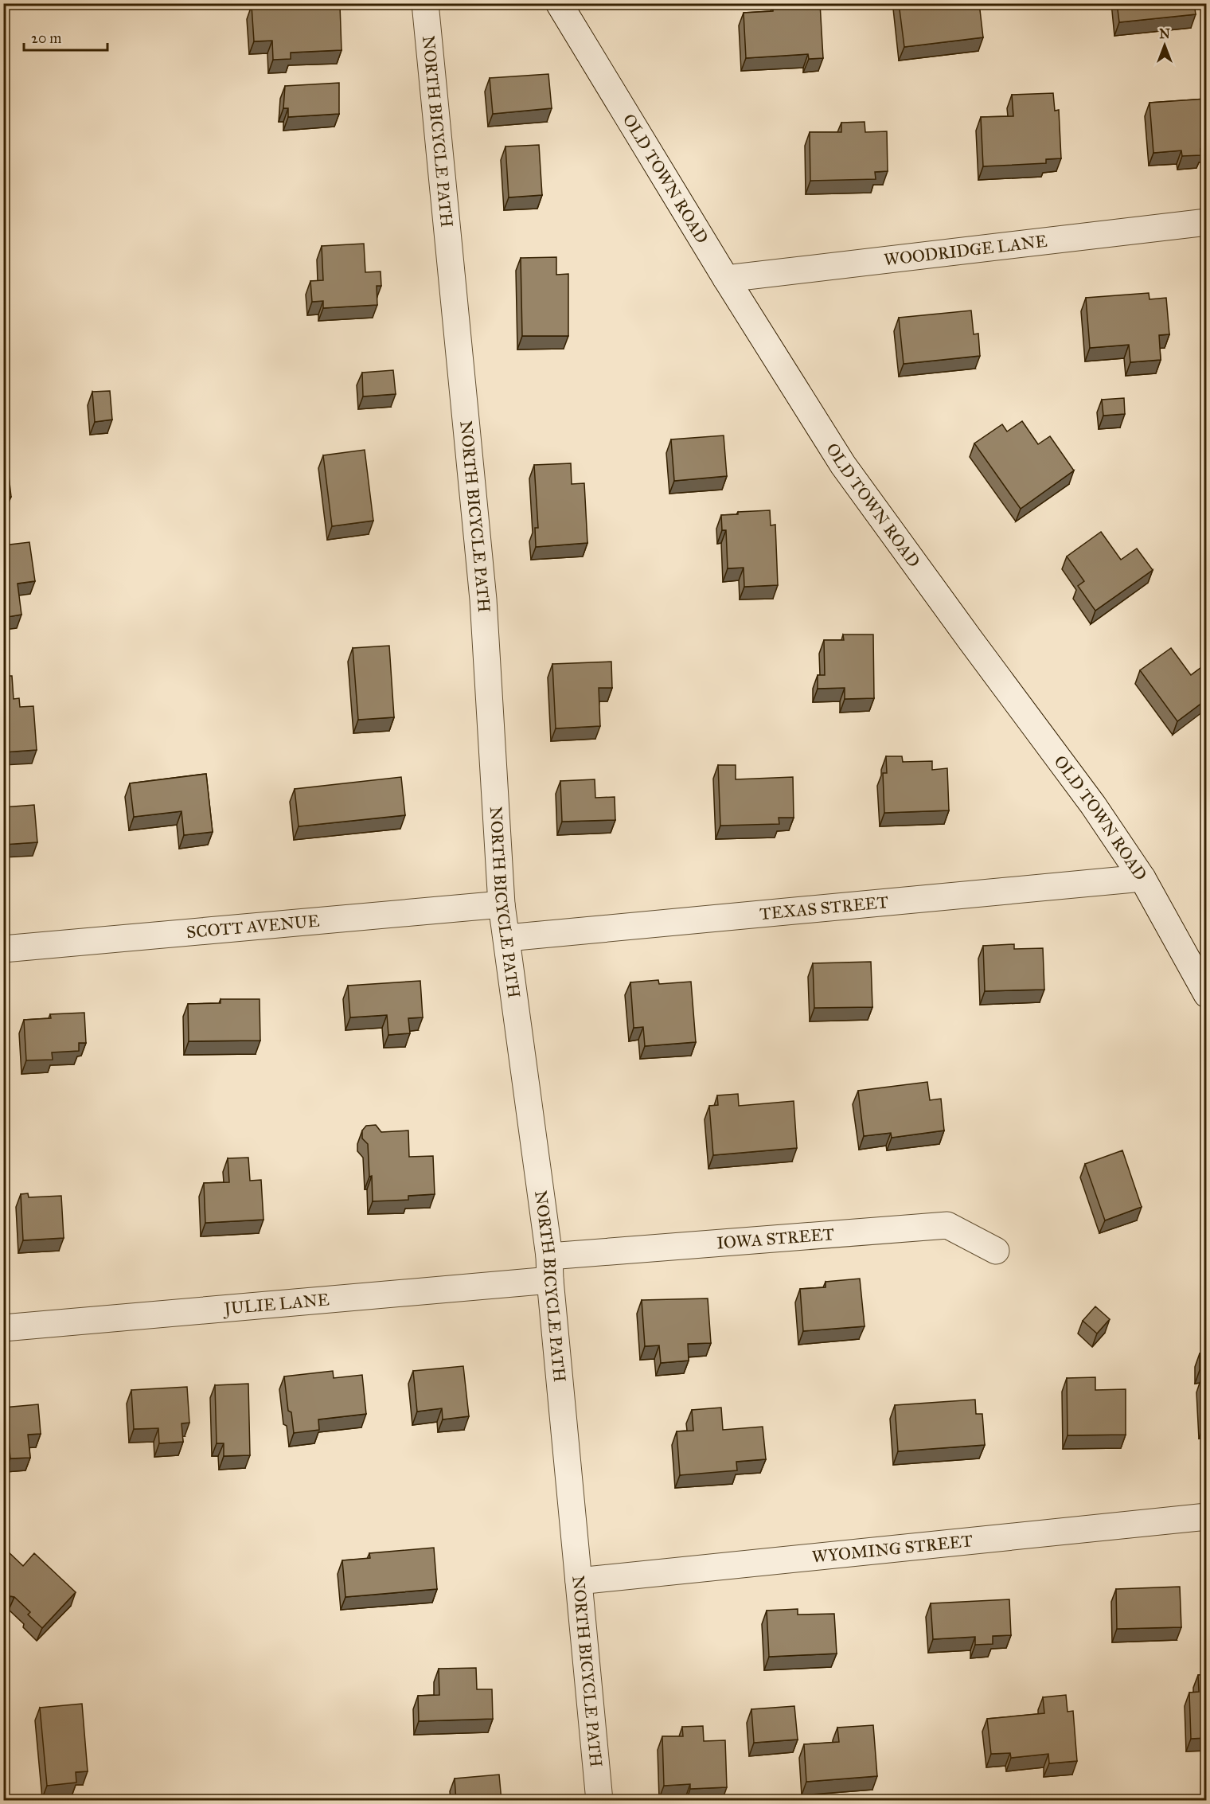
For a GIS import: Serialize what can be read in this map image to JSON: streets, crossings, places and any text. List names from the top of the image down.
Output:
{
  "streets": {
    "street": [
      "NORTH BICYCLE PATH",
      "OLD TOWN ROAD",
      "WOODRIDGE LANE",
      "TEXAS STREET",
      "SCOTT AVENUE",
      "IOWA STREET",
      "JULIE LANE",
      "WYOMING STREET"
    ]
  },
  "crossings": [
    ["NORTH BICYCLE PATH", "TEXAS STREET"],
    ["NORTH BICYCLE PATH", "SCOTT AVENUE"],
    ["NORTH BICYCLE PATH", "IOWA STREET"],
    ["NORTH BICYCLE PATH", "JULIE LANE"],
    ["NORTH BICYCLE PATH", "WYOMING STREET"],
    ["OLD TOWN ROAD", "WOODRIDGE LANE"],
    ["OLD TOWN ROAD", "TEXAS STREET"],
    ["IOWA STREET", "JULIE LANE"]
  ],
  "scale_bar": "20 m",
  "north": "top"
}
